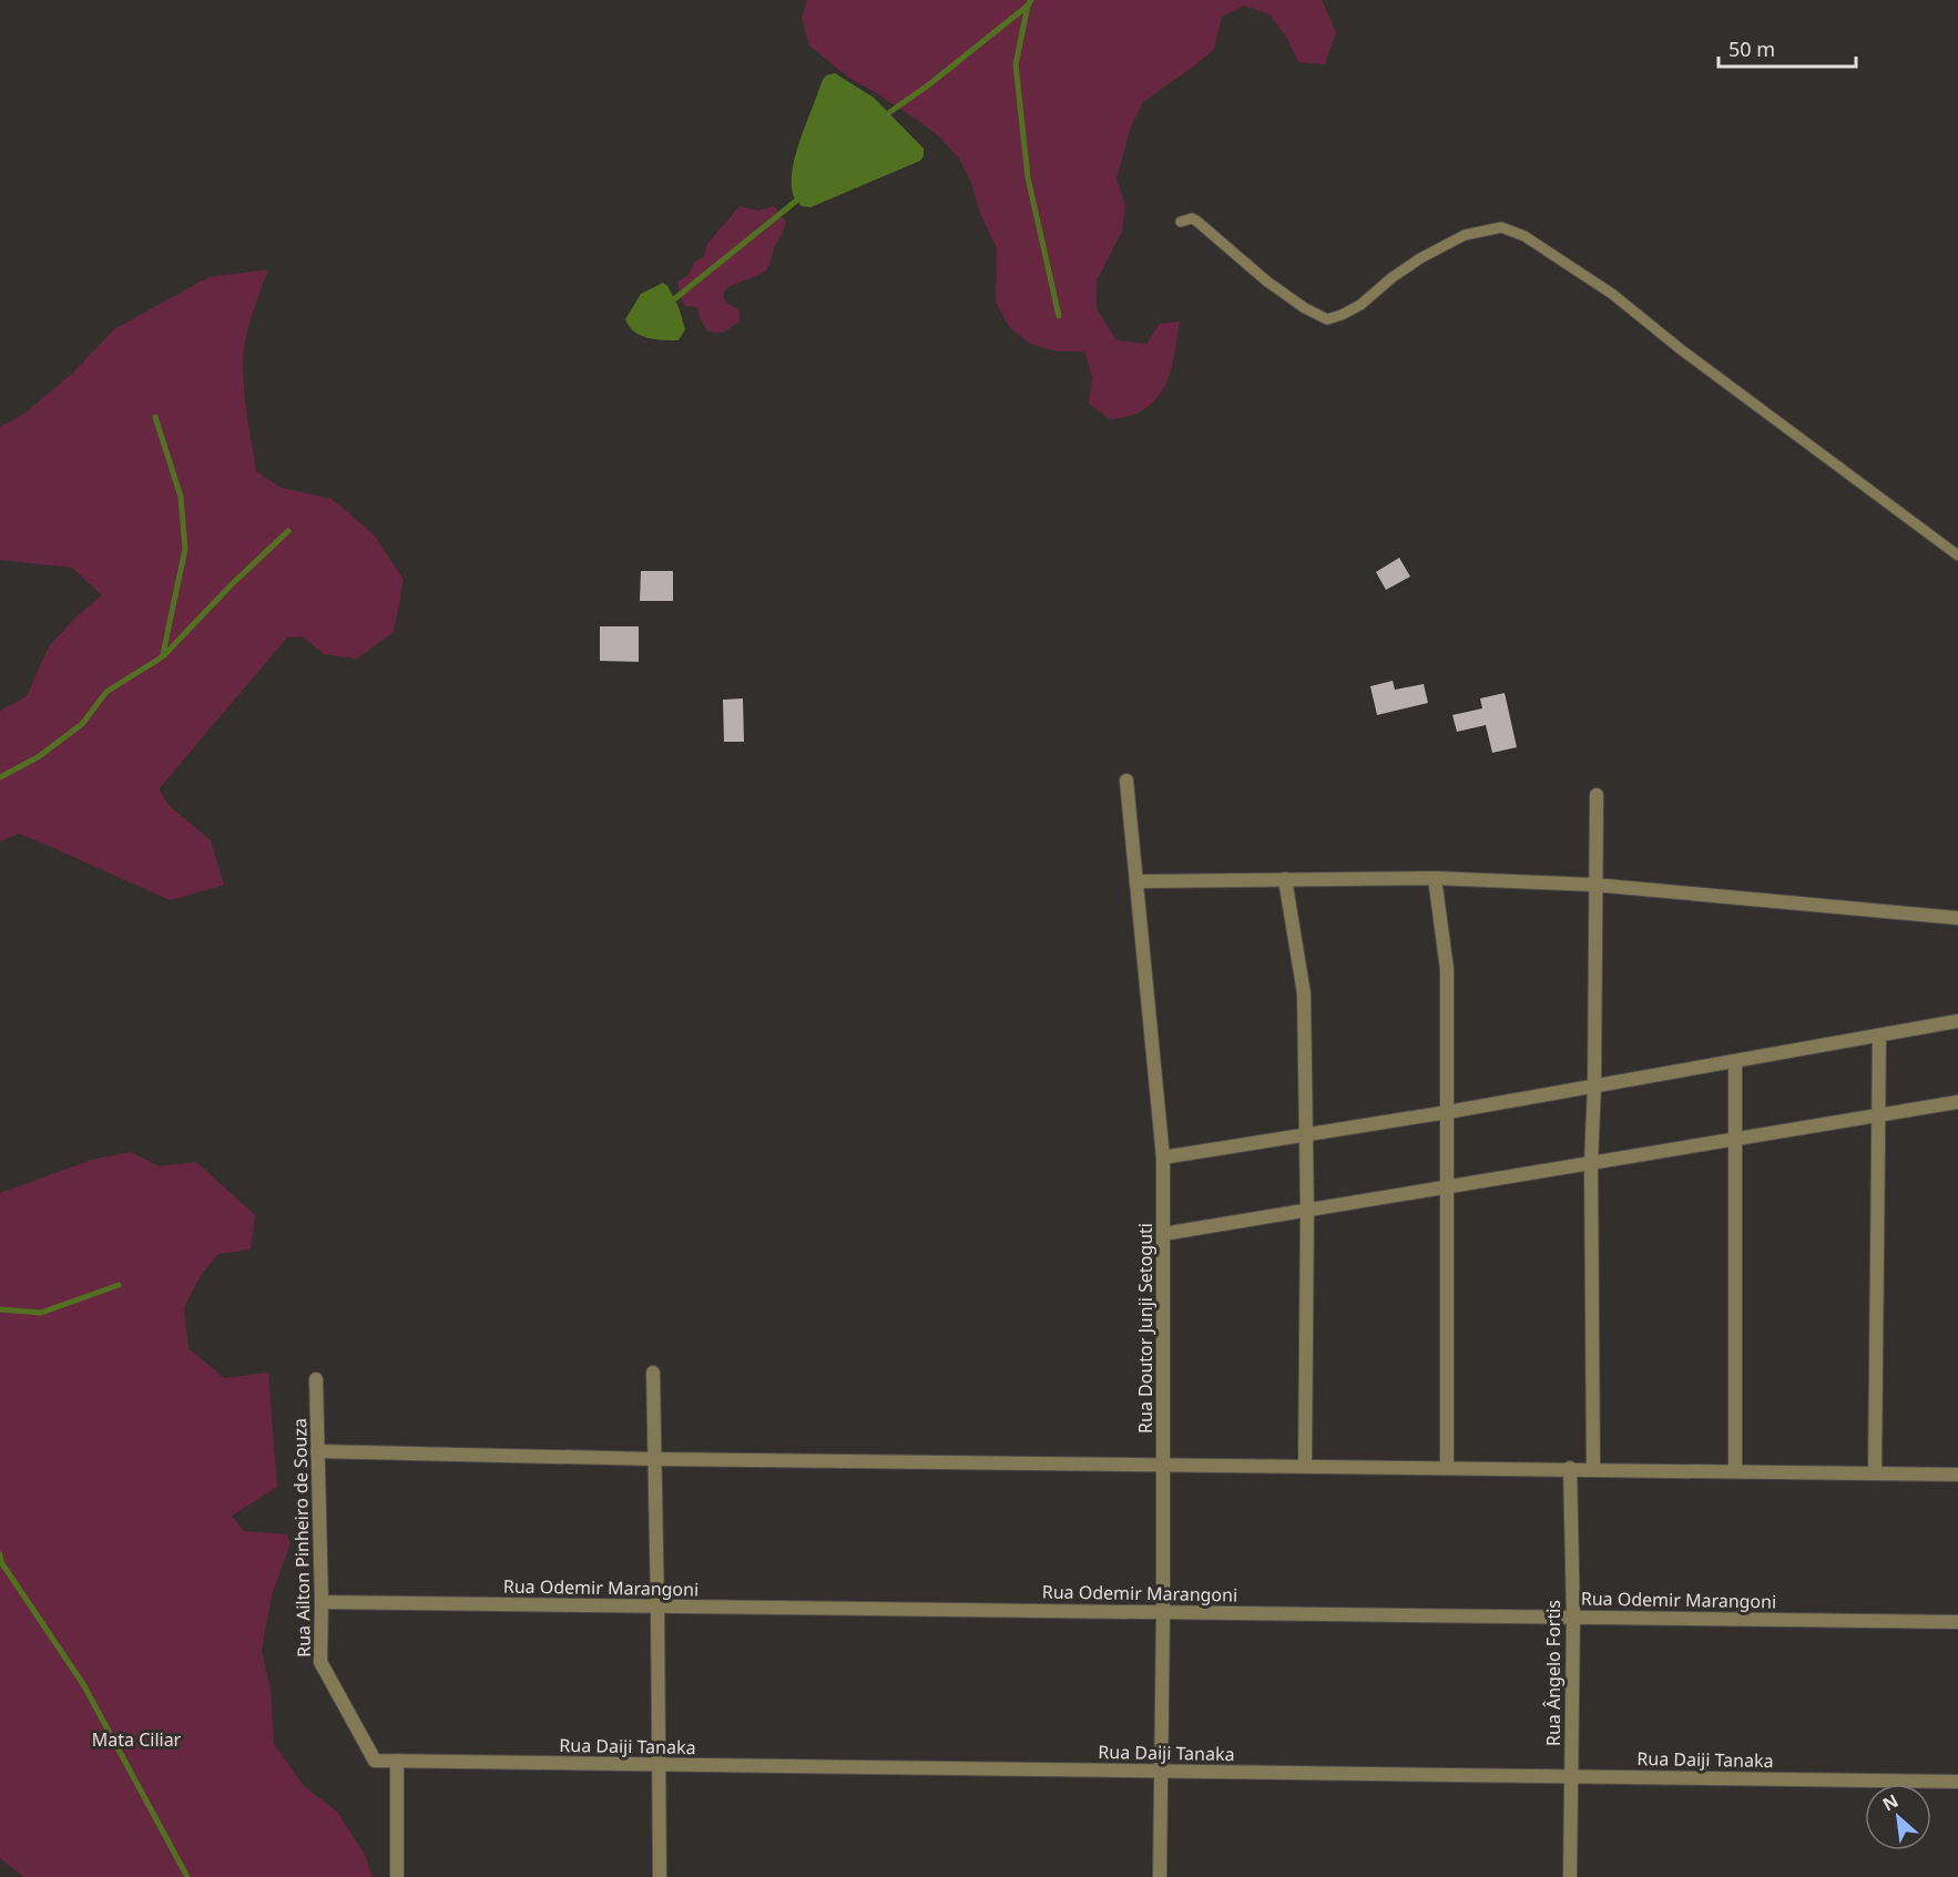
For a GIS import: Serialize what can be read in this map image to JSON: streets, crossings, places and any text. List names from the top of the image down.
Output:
{
  "streets": {
    "street": [
      "Rua Doutor Junji Setoguti",
      "Rua Ailton Pinheiro de Souza",
      "Rua Odemir Marangoni",
      "Rua Ângelo Fortis",
      "Rua Daiji Tanaka"
    ]
  },
  "crossings": [
    ["Rua Doutor Junji Setoguti", "Rua Odemir Marangoni"],
    ["Rua Doutor Junji Setoguti", "Rua Daiji Tanaka"],
    ["Rua Ailton Pinheiro de Souza", "Rua Odemir Marangoni"],
    ["Rua Ailton Pinheiro de Souza", "Rua Daiji Tanaka"],
    ["Rua Odemir Marangoni", "Rua Ângelo Fortis"],
    ["Rua Ângelo Fortis", "Rua Daiji Tanaka"]
  ],
  "parks": ["Mata Ciliar"],
  "scale_bar": "50 m",
  "north": "top left"
}
